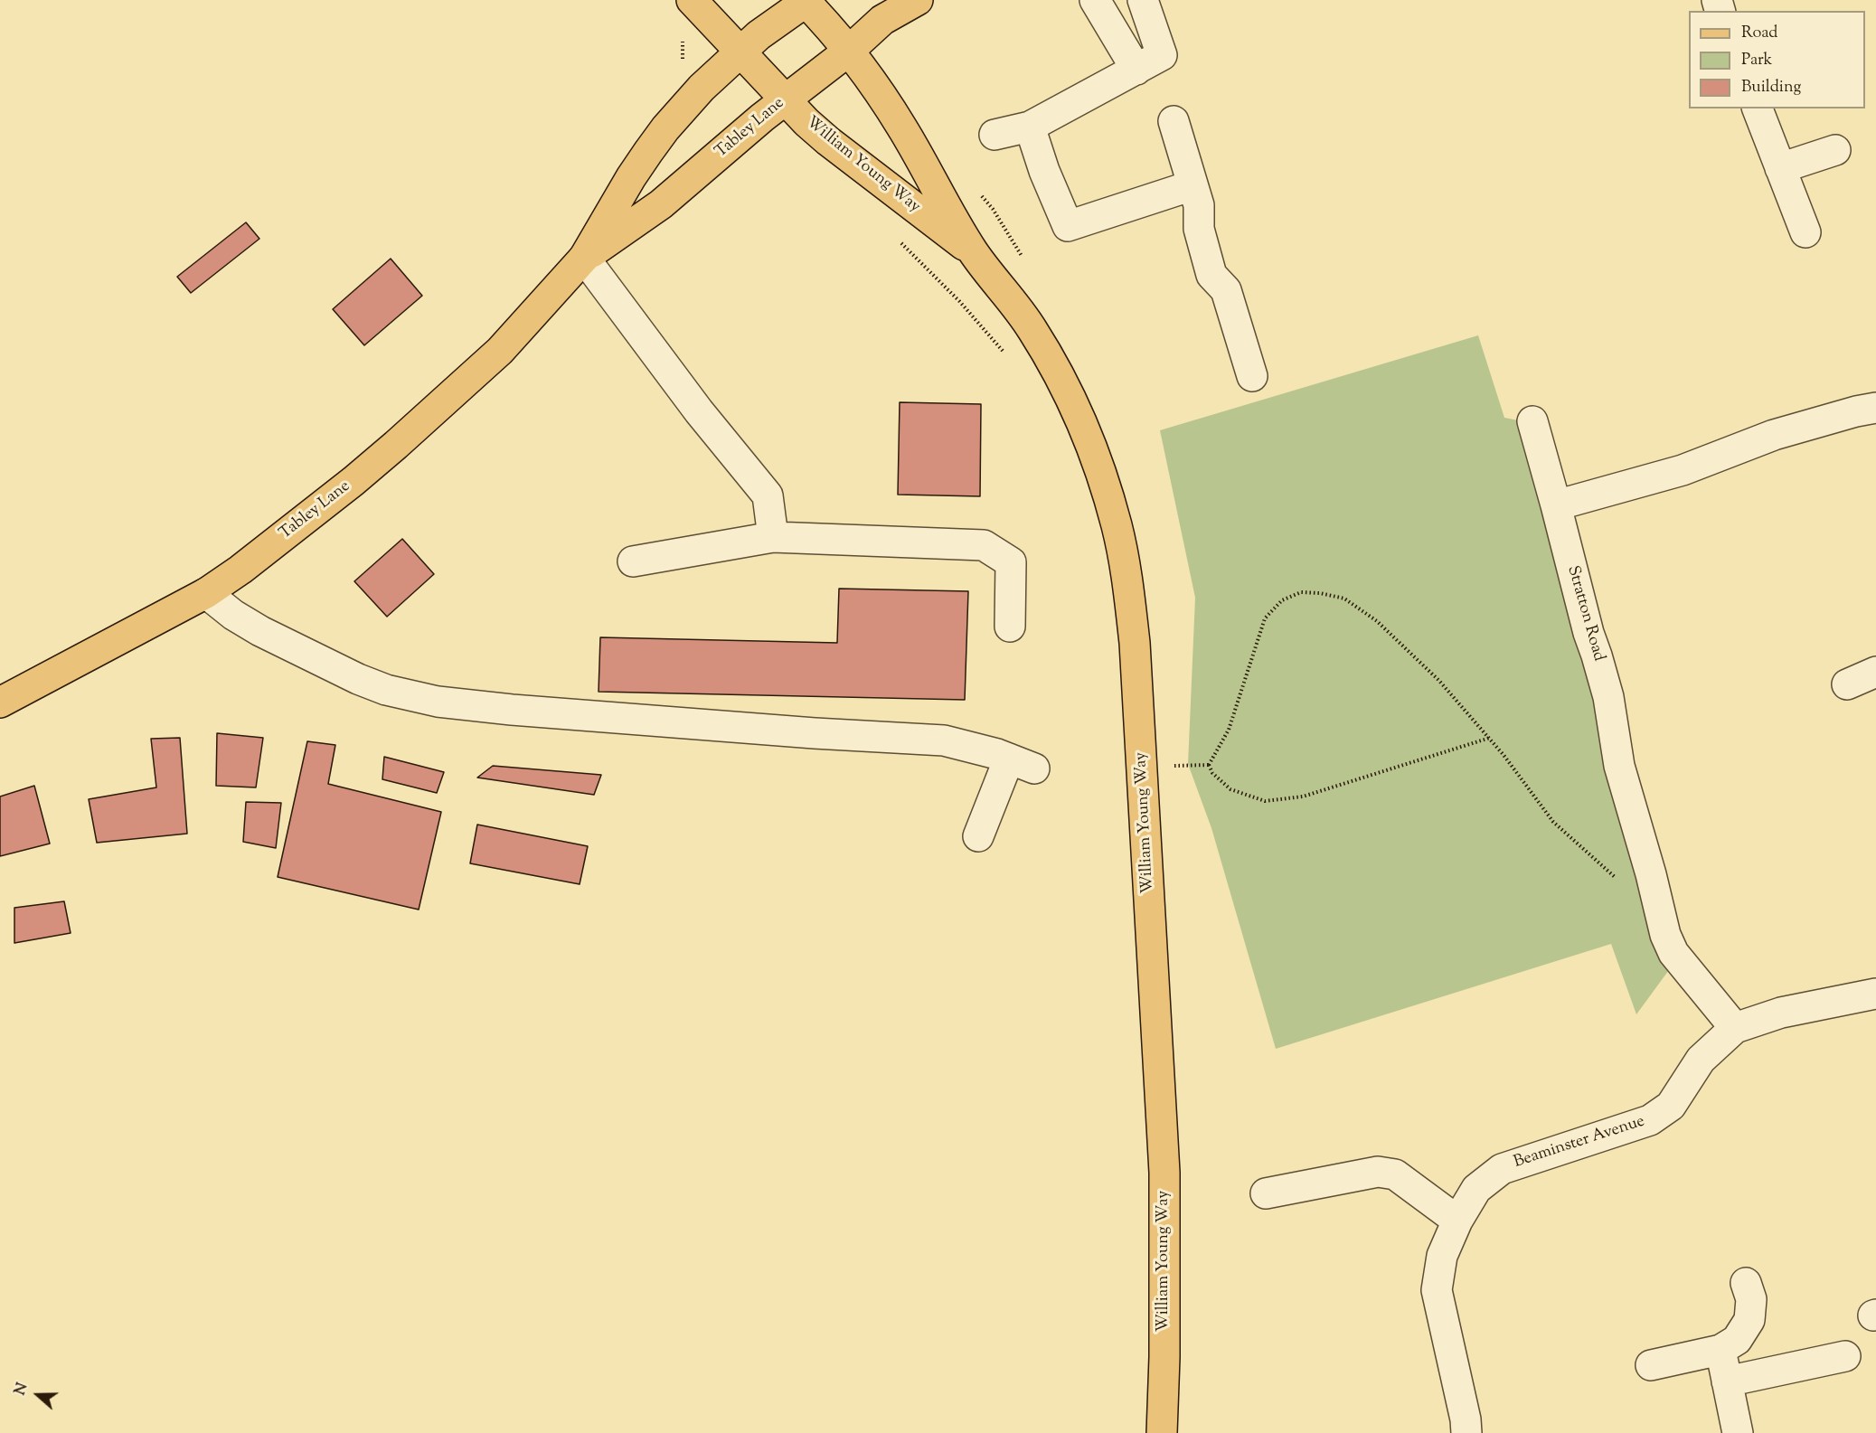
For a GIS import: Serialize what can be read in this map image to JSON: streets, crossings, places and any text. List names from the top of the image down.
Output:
{
  "streets": {
    "main road": ["Tabley Lane", "William Young Way"],
    "street": ["Stratton Road", "Beaminster Avenue"]
  },
  "crossings": [
    ["Tabley Lane", "William Young Way"],
    ["Stratton Road", "Beaminster Avenue"]
  ],
  "legend": ["Road", "Park", "Building"],
  "north": "left"
}
